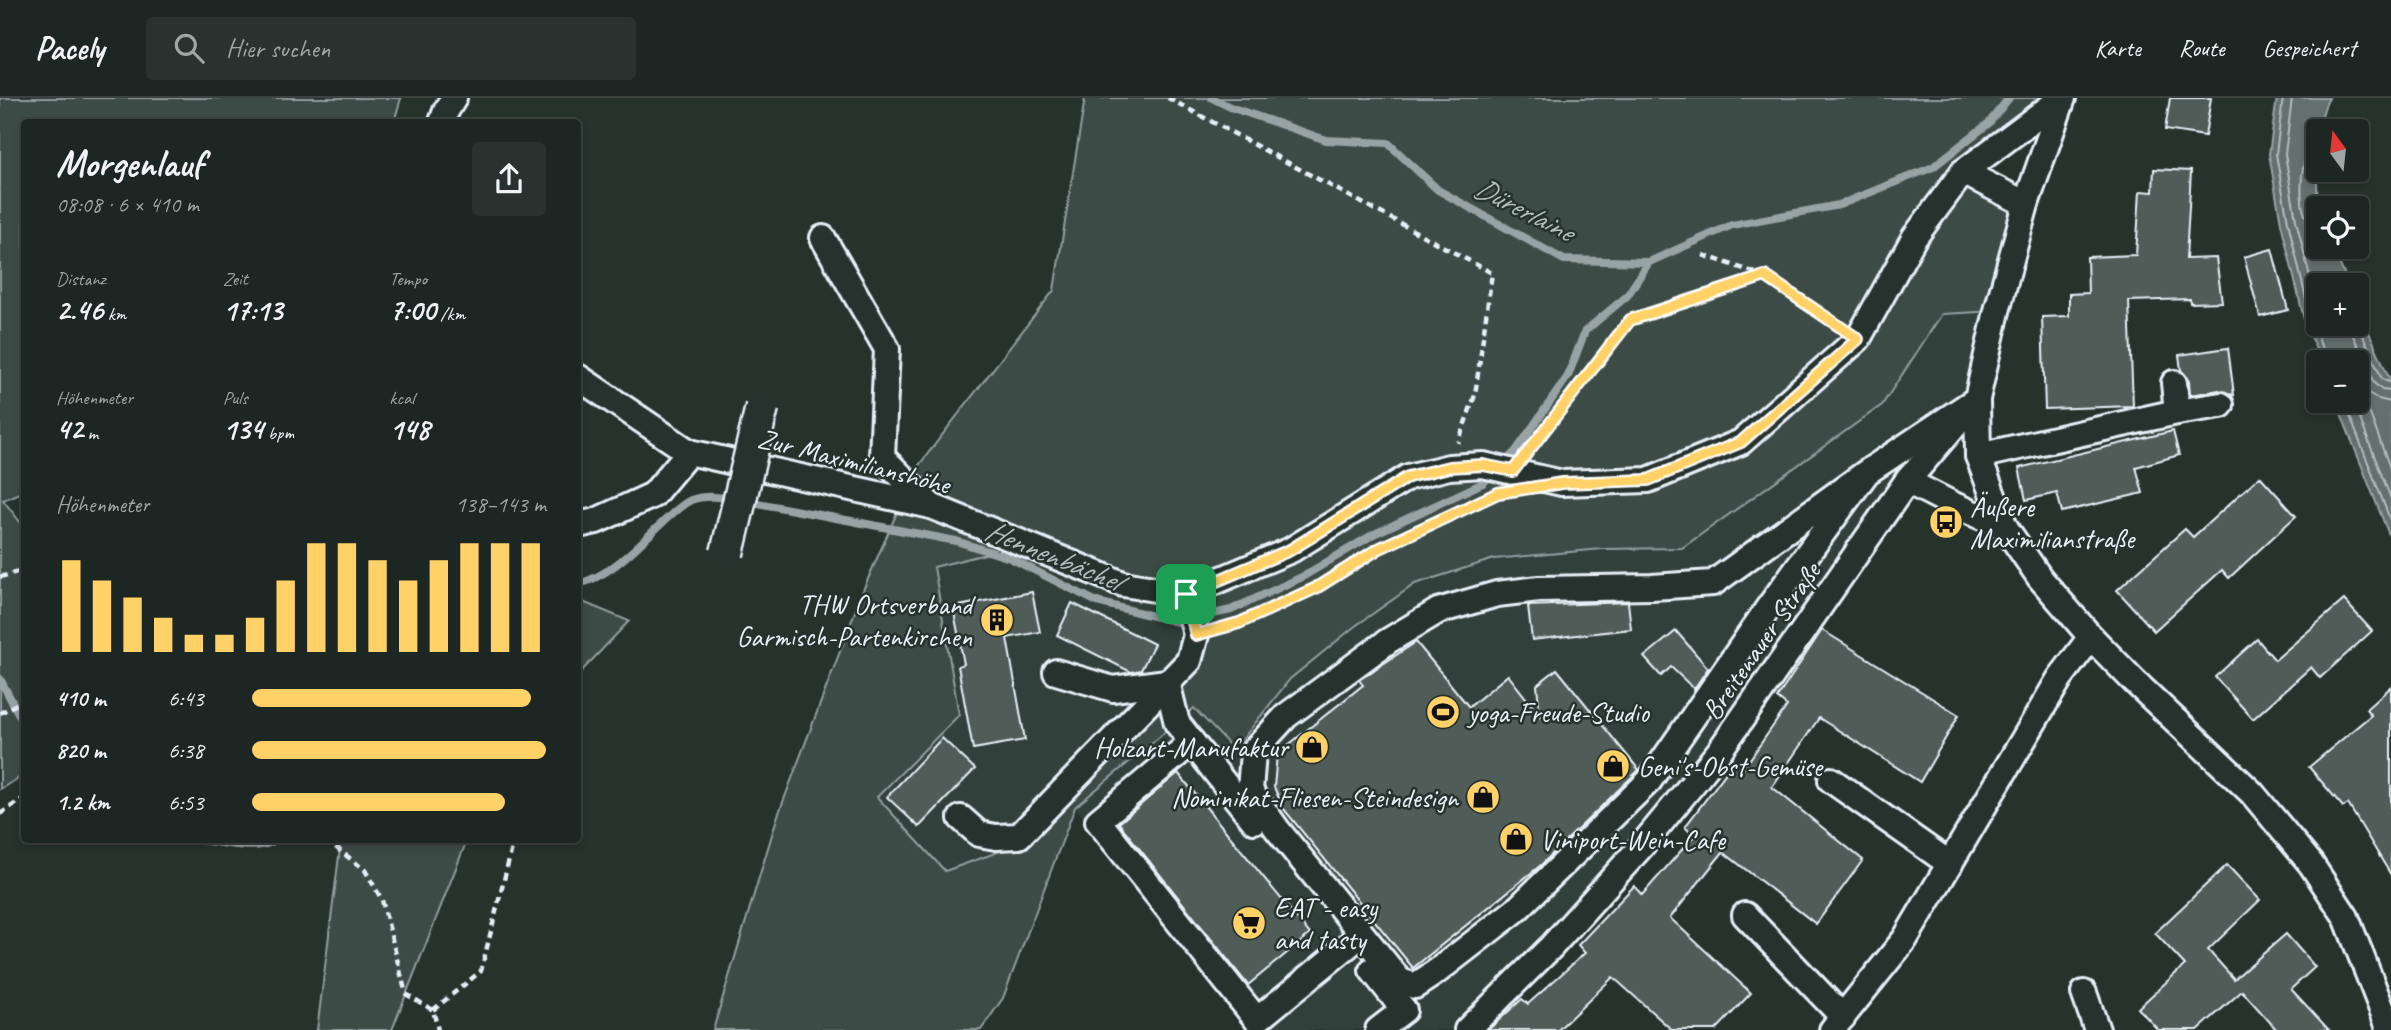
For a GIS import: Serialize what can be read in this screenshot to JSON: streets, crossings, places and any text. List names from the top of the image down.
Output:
{
  "streets": {
    "street": ["Zur Maximilianshöhe", "Breitenauer Straße"]
  },
  "water": ["Dürerlaine", "Hennenbächel"],
  "places": {
    "bus stop": ["Äußere Maximilianstraße"],
    "building": ["THW Ortsverband Garmisch-Partenkirchen"],
    "sports": ["yoga-Freude-Studio"],
    "shop": [
      "Holzart-Manufaktur",
      "Geni's-Obst-Gemüse",
      "Nominikat-Fliesen-Steindesign",
      "Viniport-Wein-Cafe"
    ],
    "supermarket": ["EAT - easy and tasty"]
  },
  "north": "top",
  "page": {
    "header": "Pacely",
    "search": "Hier suchen",
    "nav": ["Karte", "Route", "Gespeichert"],
    "map_buttons": ["+", "−"],
    "heading": ["Morgenlauf", "08:08 · 6 × 410 m"],
    "stats": [
      ["Distanz", "2.46 km"],
      ["Zeit", "17:13"],
      ["Tempo", "7:00 /km"],
      ["Höhenmeter", "42 m"],
      ["Puls", "134 bpm"],
      ["kcal", "148"]
    ],
    "chart": ["Höhenmeter", "138–143 m"],
    "list": [
      {
        "name": "410 m",
        "note": "6:43"
      },
      {
        "name": "820 m",
        "note": "6:38"
      },
      {
        "name": "1.2 km",
        "note": "6:53"
      }
    ]
  }
}
